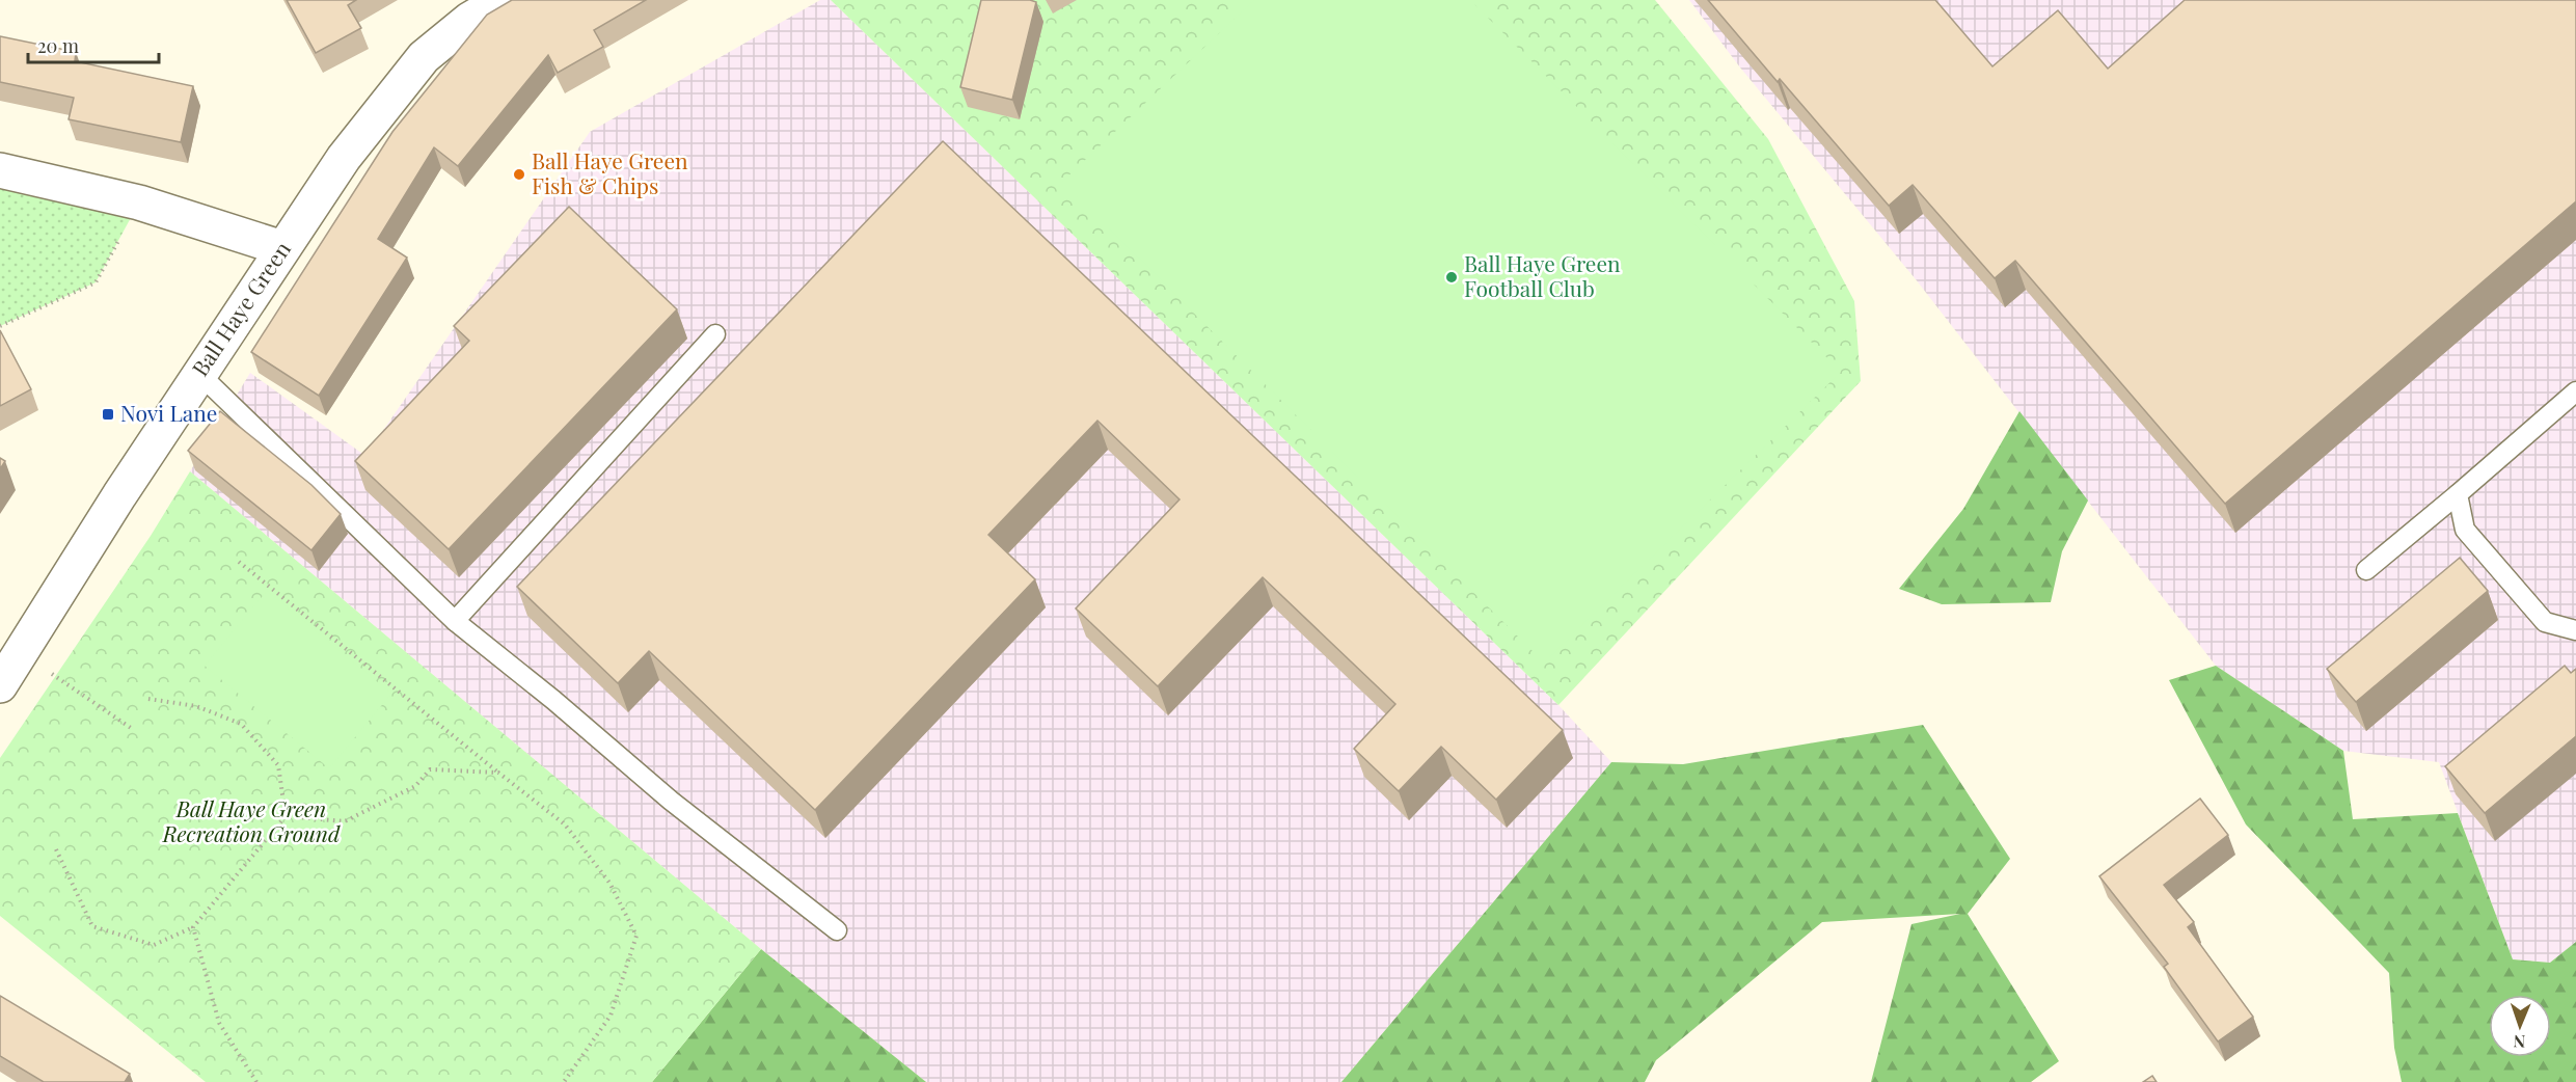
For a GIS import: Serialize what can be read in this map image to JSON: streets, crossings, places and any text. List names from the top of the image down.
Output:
{
  "streets": {
    "street": ["Ball Haye Green"]
  },
  "parks": ["Ball Haye Green Recreation Ground"],
  "places": {
    "other": ["Ball Haye Green Fish & Chips", "Ball Haye Green Football Club"],
    "transit": ["Novi Lane"]
  },
  "scale_bar": "20 m",
  "north": "bottom"
}
